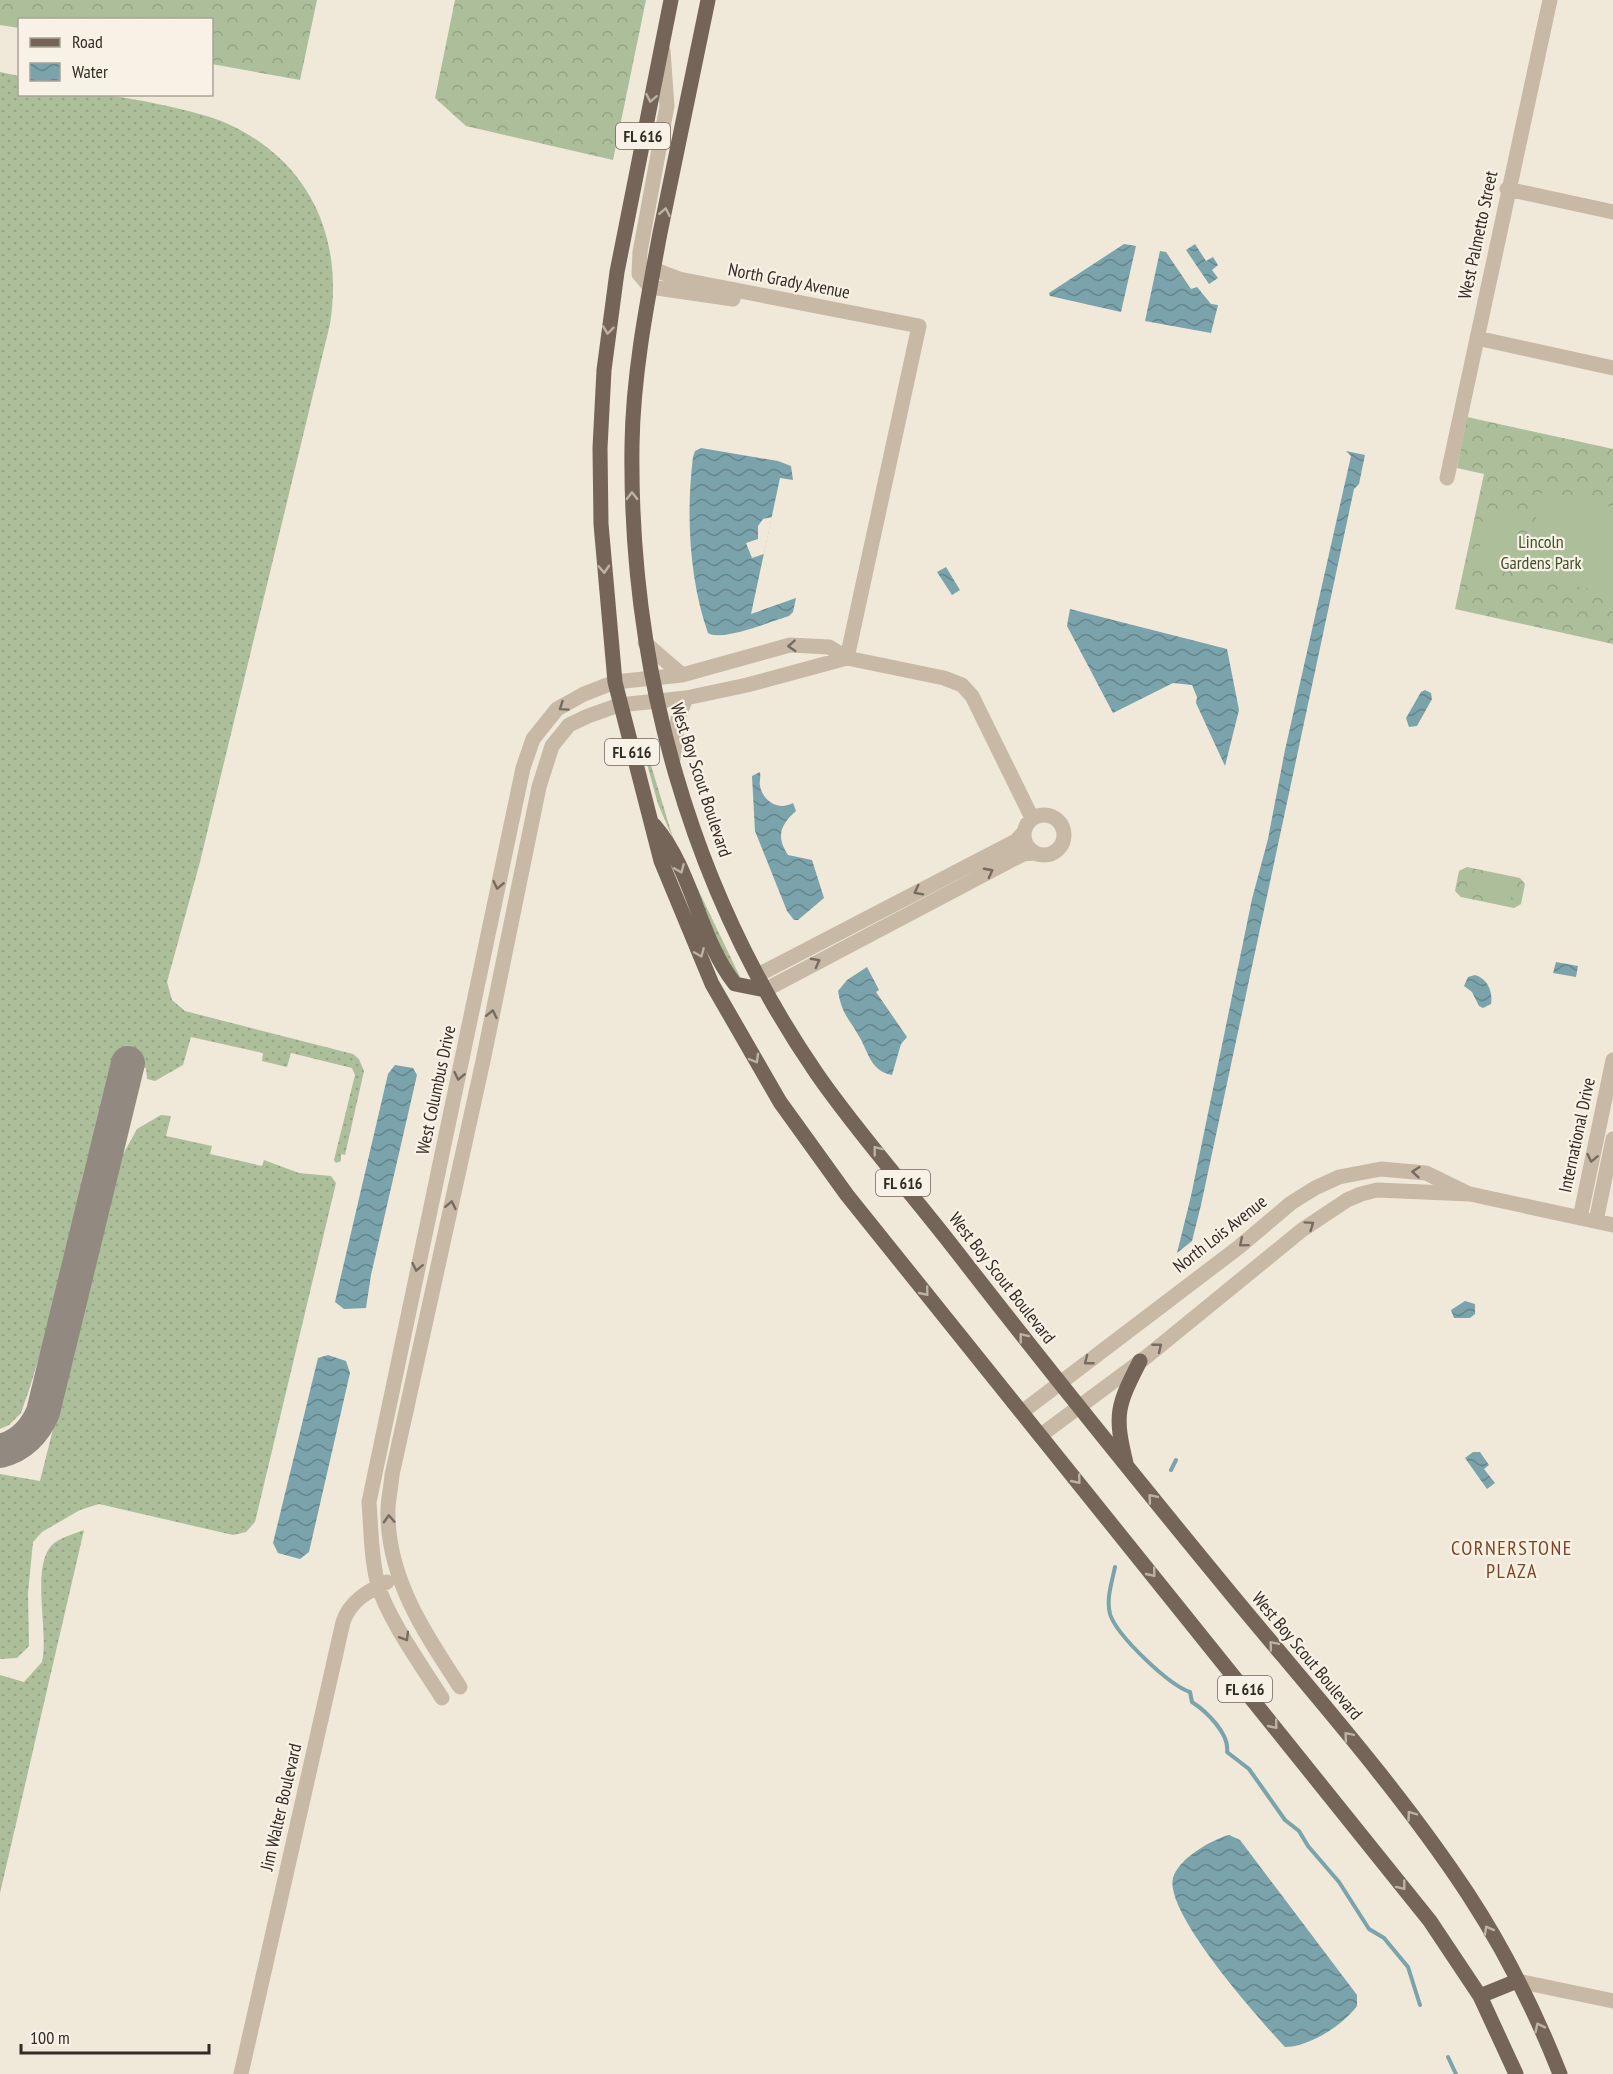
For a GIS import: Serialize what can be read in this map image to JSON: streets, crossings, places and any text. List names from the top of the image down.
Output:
{
  "streets": {
    "main road": ["FL 616", "West Boy Scout Boulevard"],
    "street": [
      "West Palmetto Street",
      "North Grady Avenue",
      "West Columbus Drive",
      "International Drive",
      "North Lois Avenue",
      "Jim Walter Boulevard"
    ]
  },
  "crossings": [
    ["FL 616", "North Grady Avenue"],
    ["FL 616", "West Boy Scout Boulevard"],
    ["FL 616", "West Columbus Drive"],
    ["FL 616", "North Lois Avenue"],
    ["North Grady Avenue", "West Boy Scout Boulevard"],
    ["North Grady Avenue", "West Columbus Drive"],
    ["West Boy Scout Boulevard", "West Columbus Drive"],
    ["West Boy Scout Boulevard", "North Lois Avenue"],
    ["West Columbus Drive", "Jim Walter Boulevard"],
    ["International Drive", "North Lois Avenue"]
  ],
  "districts": ["CORNERSTONE PLAZA"],
  "parks": ["Lincoln Gardens Park"],
  "legend": ["Road", "Water"],
  "scale_bar": "100 m"
}
